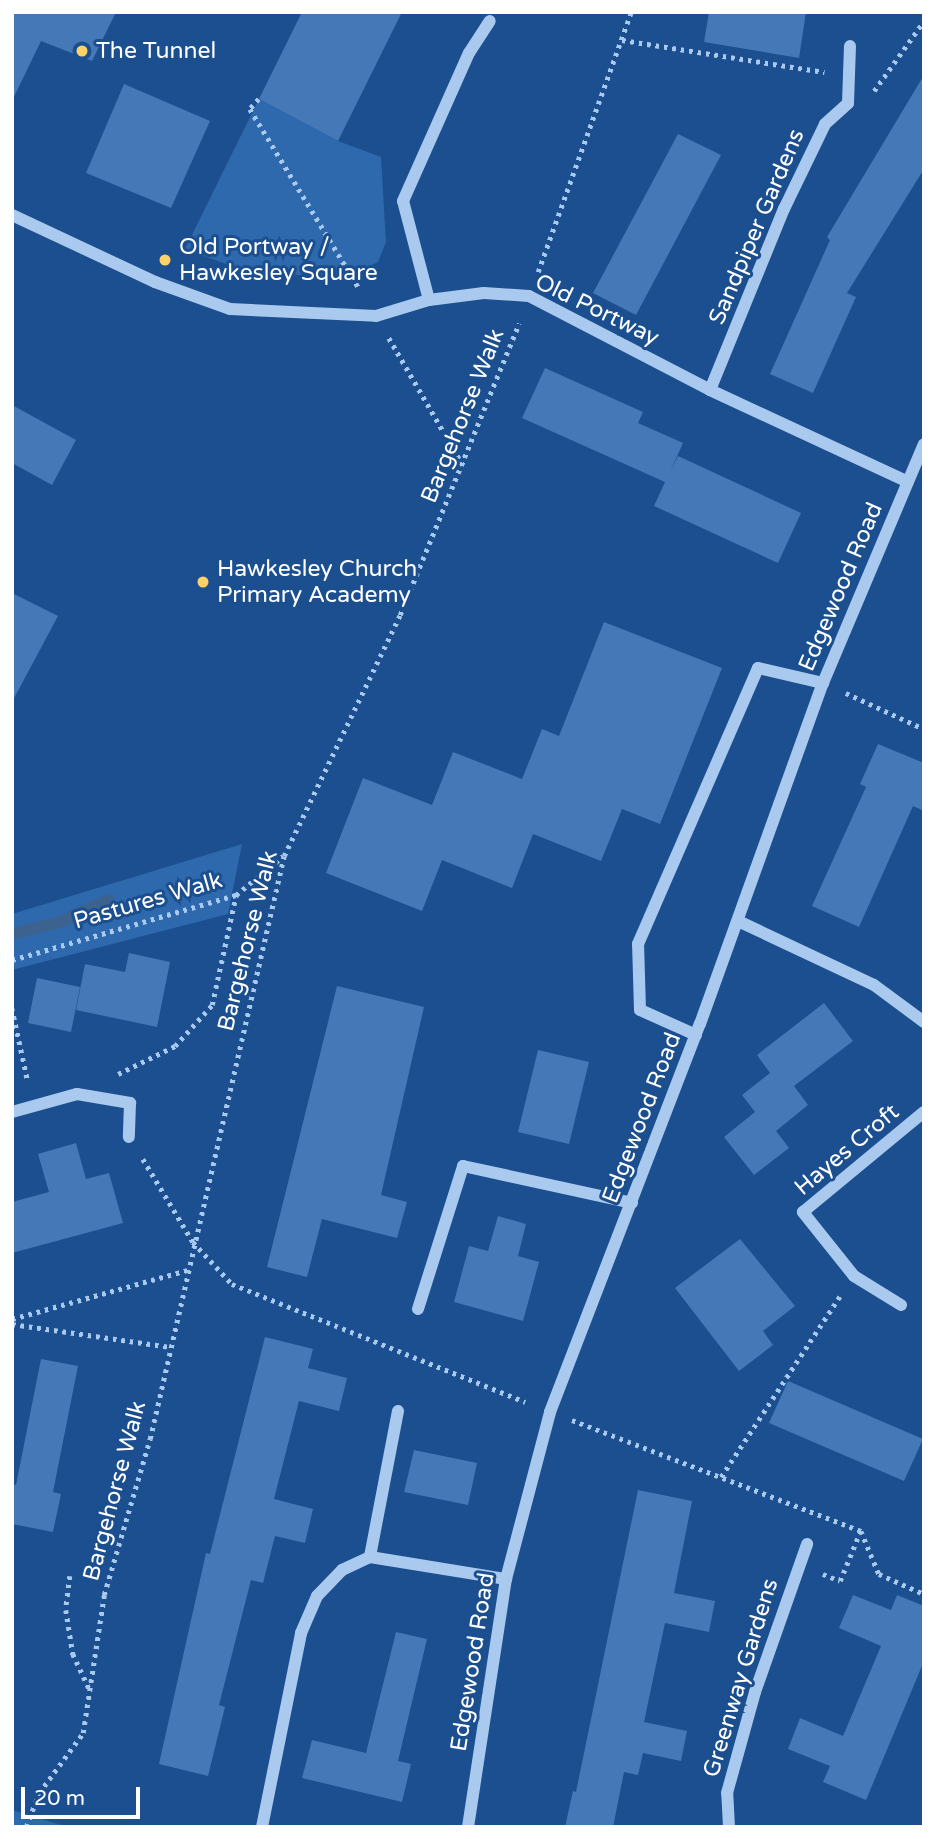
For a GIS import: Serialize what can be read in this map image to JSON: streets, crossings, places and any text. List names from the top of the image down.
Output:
{
  "streets": {
    "street": [
      "Sandpiper Gardens",
      "Old Portway",
      "Edgewood Road",
      "Hayes Croft",
      "Greenway Gardens"
    ],
    "path": ["Bargehorse Walk", "Pastures Walk"]
  },
  "crossings": [
    ["Sandpiper Gardens", "Old Portway"],
    ["Old Portway", "Bargehorse Walk"],
    ["Old Portway", "Edgewood Road"],
    ["Bargehorse Walk", "Pastures Walk"]
  ],
  "places": ["The Tunnel", "Old Portway / Hawkesley Square", "Hawkesley Church Primary Academy"],
  "scale_bar": "20 m"
}
